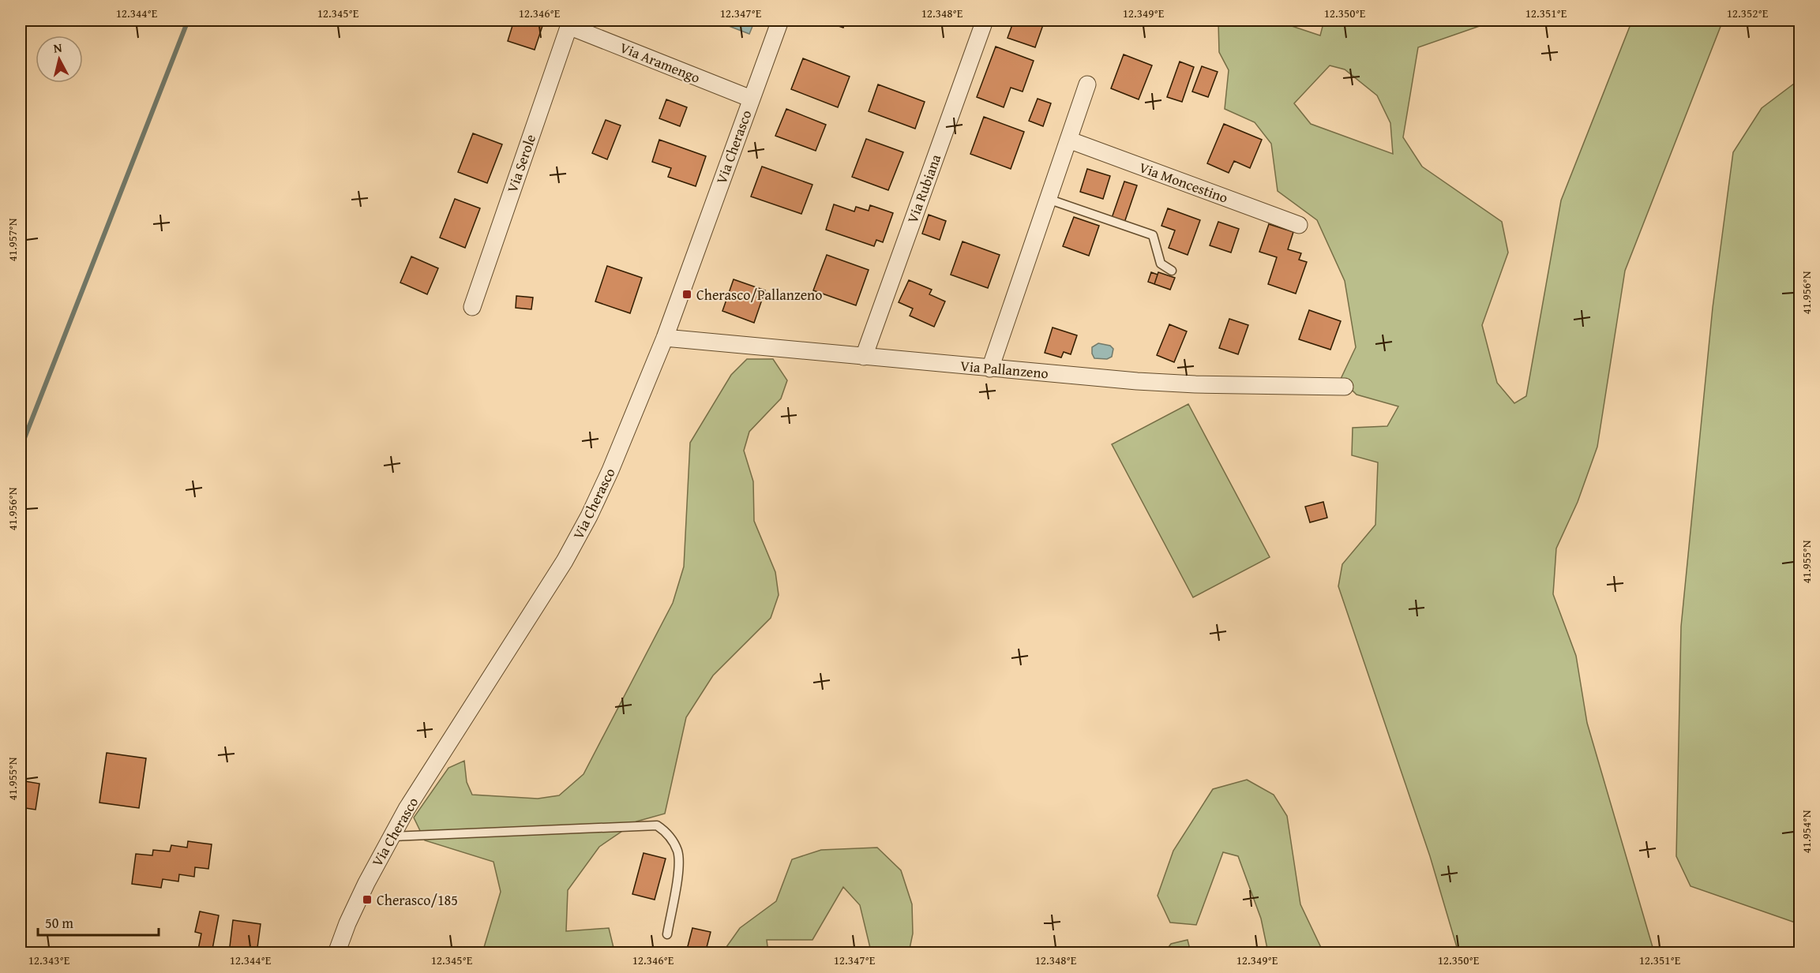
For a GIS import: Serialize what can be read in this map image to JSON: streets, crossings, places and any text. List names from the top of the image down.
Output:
{
  "streets": {
    "street": [
      "Via Aramengo",
      "Via Cherasco",
      "Via Serole",
      "Via Moncestino",
      "Via Rubiana",
      "Via Pallanzeno"
    ]
  },
  "crossings": [
    ["Via Aramengo", "Via Cherasco"],
    ["Via Aramengo", "Via Serole"],
    ["Via Cherasco", "Via Pallanzeno"],
    ["Via Rubiana", "Via Pallanzeno"]
  ],
  "places": {
    "transit": ["Cherasco/Pallanzeno", "Cherasco/185"]
  },
  "scale_bar": "50 m",
  "north": "top",
  "coordinates": [
    "12.344°E",
    "12.345°E",
    "12.346°E",
    "12.347°E",
    "12.348°E",
    "12.349°E",
    "12.350°E",
    "12.351°E",
    "12.352°E",
    "41.957°N",
    "41.956°N",
    "41.955°N",
    "41.954°N",
    "12.343°E"
  ]
}
